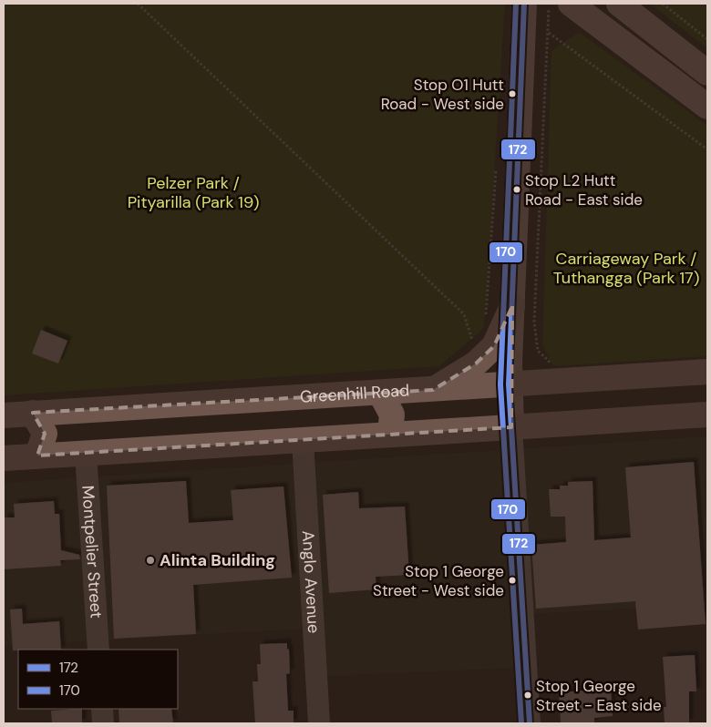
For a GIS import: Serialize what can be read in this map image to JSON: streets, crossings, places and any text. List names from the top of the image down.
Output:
{
  "streets": {
    "highway": ["Greenhill Road"],
    "street": ["Montpelier Street", "Anglo Avenue"]
  },
  "parks": ["Pelzer Park / Pityarilla (Park 19)", "Carriageway Park / Tuthangga (Park 17)"],
  "places": [
    "Stop O1 Hutt Road - West side",
    "Stop L2 Hutt Road - East side",
    "Alinta Building",
    "Stop 1 George Street - West side",
    "Stop 1 George Street - East side"
  ],
  "lines": ["transit line 172", "transit line 170"],
  "legend": ["172", "170"]
}
